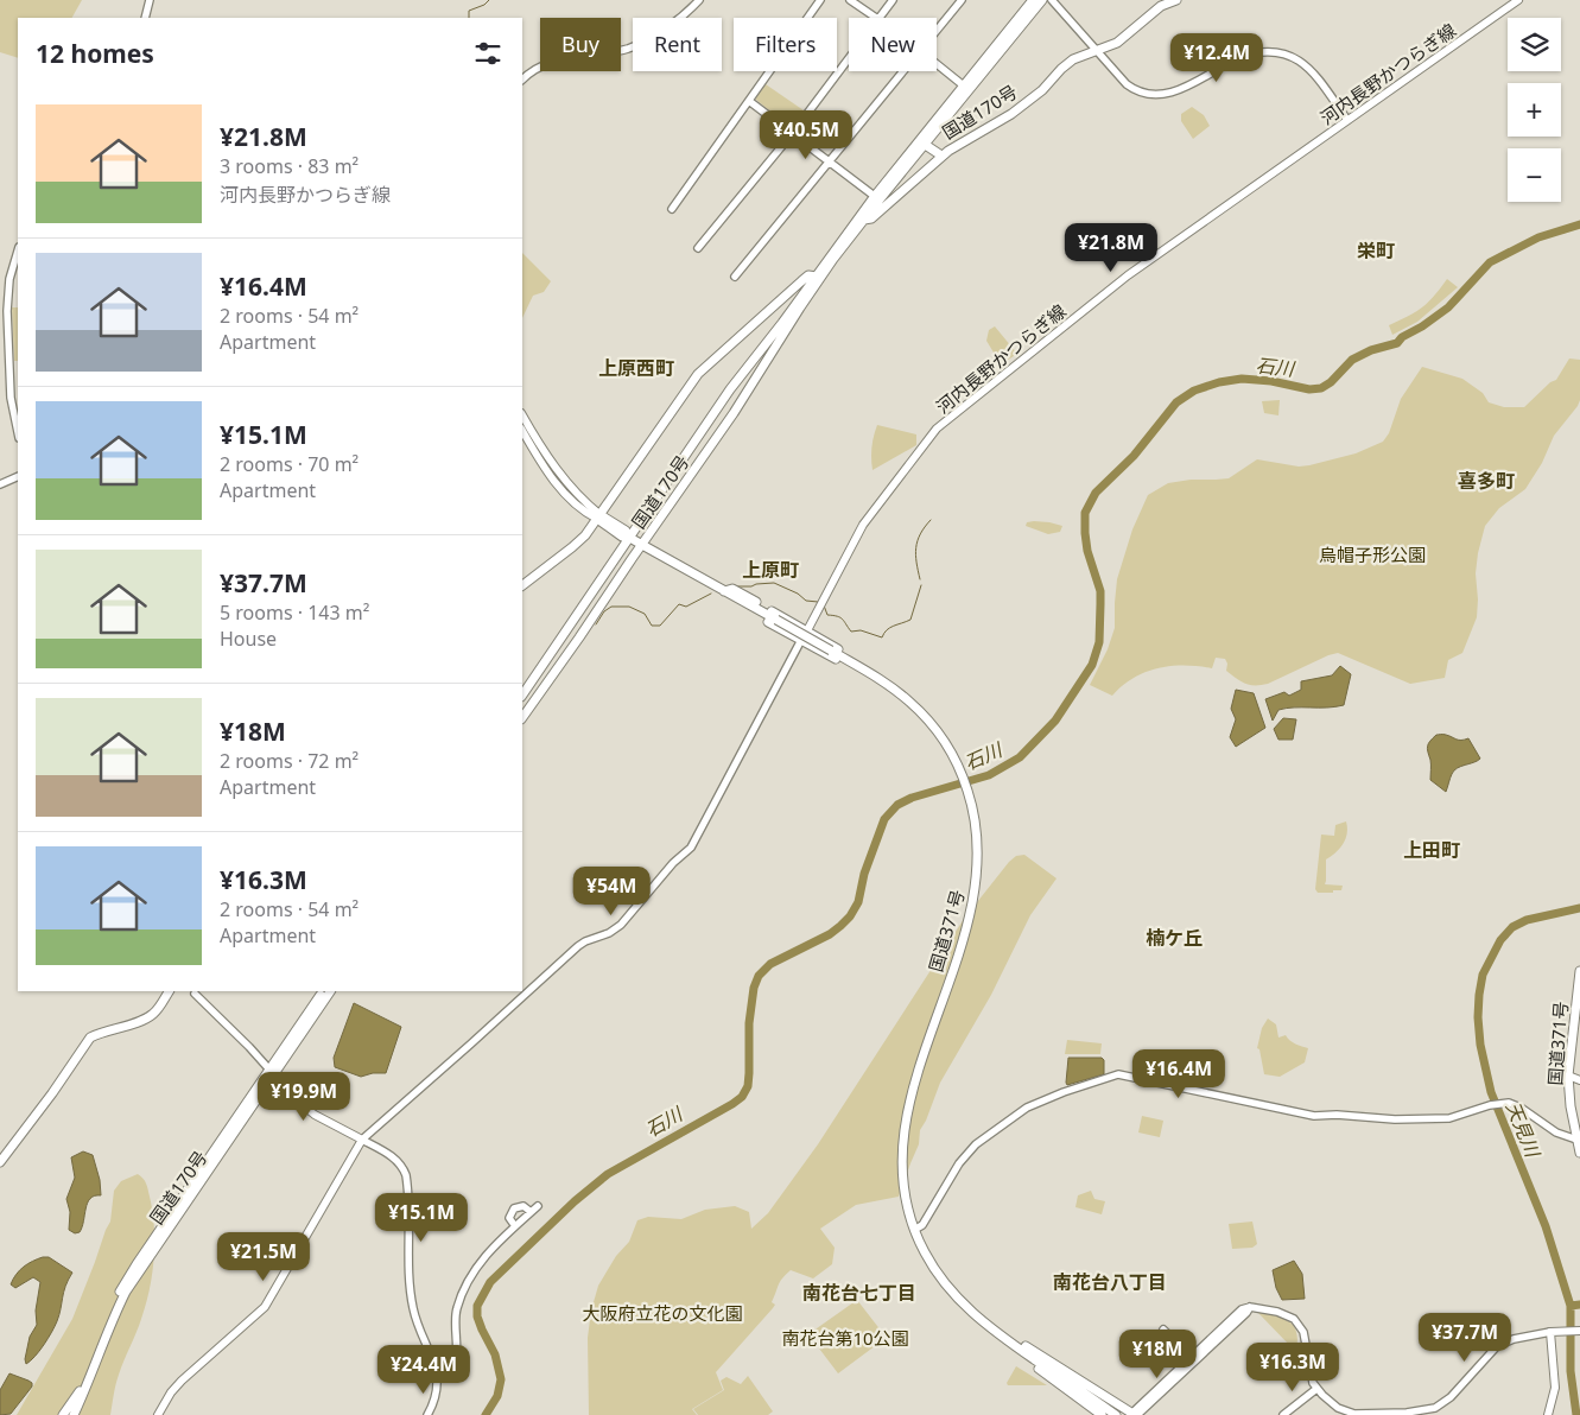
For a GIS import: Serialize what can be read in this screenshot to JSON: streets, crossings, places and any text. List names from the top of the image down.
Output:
{
  "streets": {
    "highway": ["国道170号", "国道371号"],
    "main road": ["河内長野かつらぎ線"]
  },
  "crossings": [
    ["国道170号", "国道371号"]
  ],
  "districts": [
    "栄町",
    "上原西町",
    "喜多町",
    "上原町",
    "上田町",
    "楠ケ丘",
    "南花台八丁目",
    "南花台七丁目"
  ],
  "water": ["石川", "天見川"],
  "parks": ["烏帽子形公園", "大阪府立花の文化園", "南花台第10公園"],
  "page": {
    "map_buttons": ["+", "−"],
    "chip": [
      "Buy",
      "Rent",
      "Filters",
      "New"
    ],
    "heading": "12 homes",
    "price": [
      "¥12.4M",
      "¥40.5M",
      "¥21.8M",
      "¥54M",
      "¥16.4M",
      "¥19.9M",
      "¥15.1M",
      "¥21.5M",
      "¥37.7M",
      "¥18M",
      "¥16.3M",
      "¥24.4M"
    ],
    "list": [
      {
        "name": "¥21.8M",
        "note": "3 rooms · 83 m² · 河内長野かつらぎ線"
      },
      {
        "name": "¥16.4M",
        "note": "2 rooms · 54 m² · Apartment"
      },
      {
        "name": "¥15.1M",
        "note": "2 rooms · 70 m² · Apartment"
      },
      {
        "name": "¥37.7M",
        "note": "5 rooms · 143 m² · House"
      },
      {
        "name": "¥18M",
        "note": "2 rooms · 72 m² · Apartment"
      },
      {
        "name": "¥16.3M",
        "note": "2 rooms · 54 m² · Apartment"
      }
    ]
  }
}
